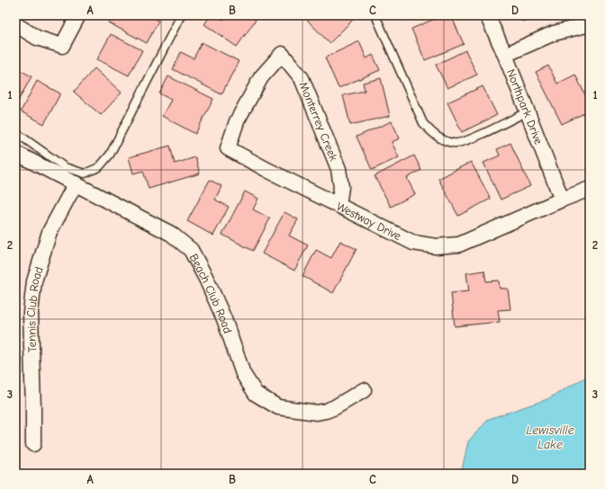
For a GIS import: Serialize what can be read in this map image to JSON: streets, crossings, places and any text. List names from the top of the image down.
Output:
{
  "streets": {
    "street": [
      "Northpark Drive",
      "Monterrey Creek",
      "Westway Drive",
      "Beach Club Road",
      "Tennis Club Road"
    ]
  },
  "crossings": [
    ["Northpark Drive", "Westway Drive"],
    ["Monterrey Creek", "Westway Drive"],
    ["Beach Club Road", "Tennis Club Road"]
  ],
  "water": ["Lewisville Lake"],
  "grid": {
    "columns": [
      "A",
      "B",
      "C",
      "D"
    ],
    "rows": ["1", "2", "3"]
  }
}
